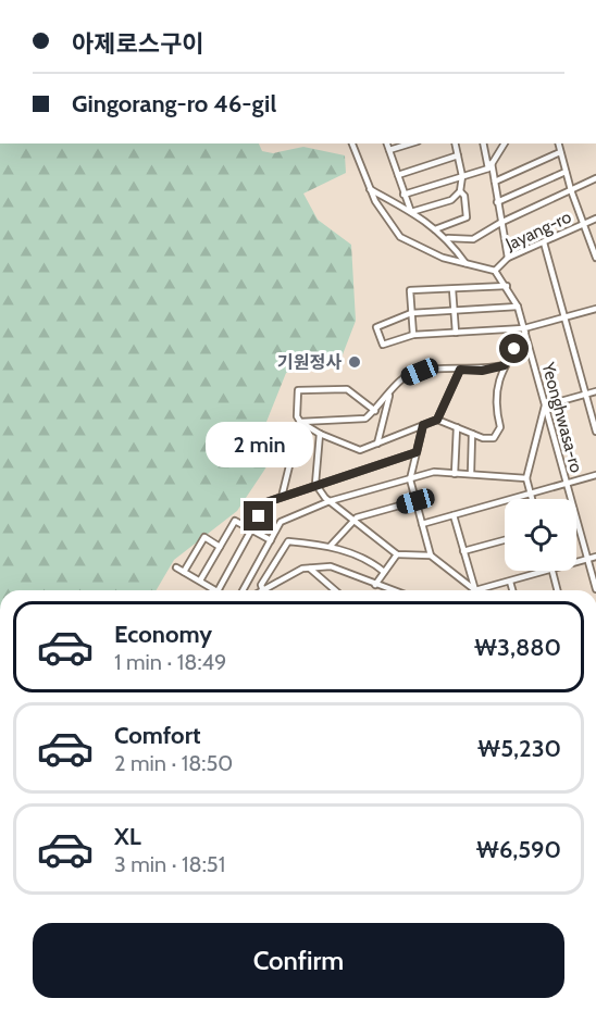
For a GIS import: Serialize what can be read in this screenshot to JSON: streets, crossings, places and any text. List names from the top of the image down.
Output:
{
  "streets": {
    "street": ["Jayang-ro", "Yeonghwasa-ro"]
  },
  "crossings": [
    ["Jayang-ro", "Yeonghwasa-ro"]
  ],
  "places": ["기원정사"],
  "page": {
    "banner": ["아제로스구이", "Gingorang-ro 46-gil"],
    "bubble": "2 min",
    "list": [
      {
        "name": "Economy",
        "note": "1 min · 18:49",
        "value": "₩3,880"
      },
      {
        "name": "Comfort",
        "note": "2 min · 18:50",
        "value": "₩5,230"
      },
      {
        "name": "XL",
        "note": "3 min · 18:51",
        "value": "₩6,590"
      }
    ],
    "buttons": "Confirm"
  }
}
